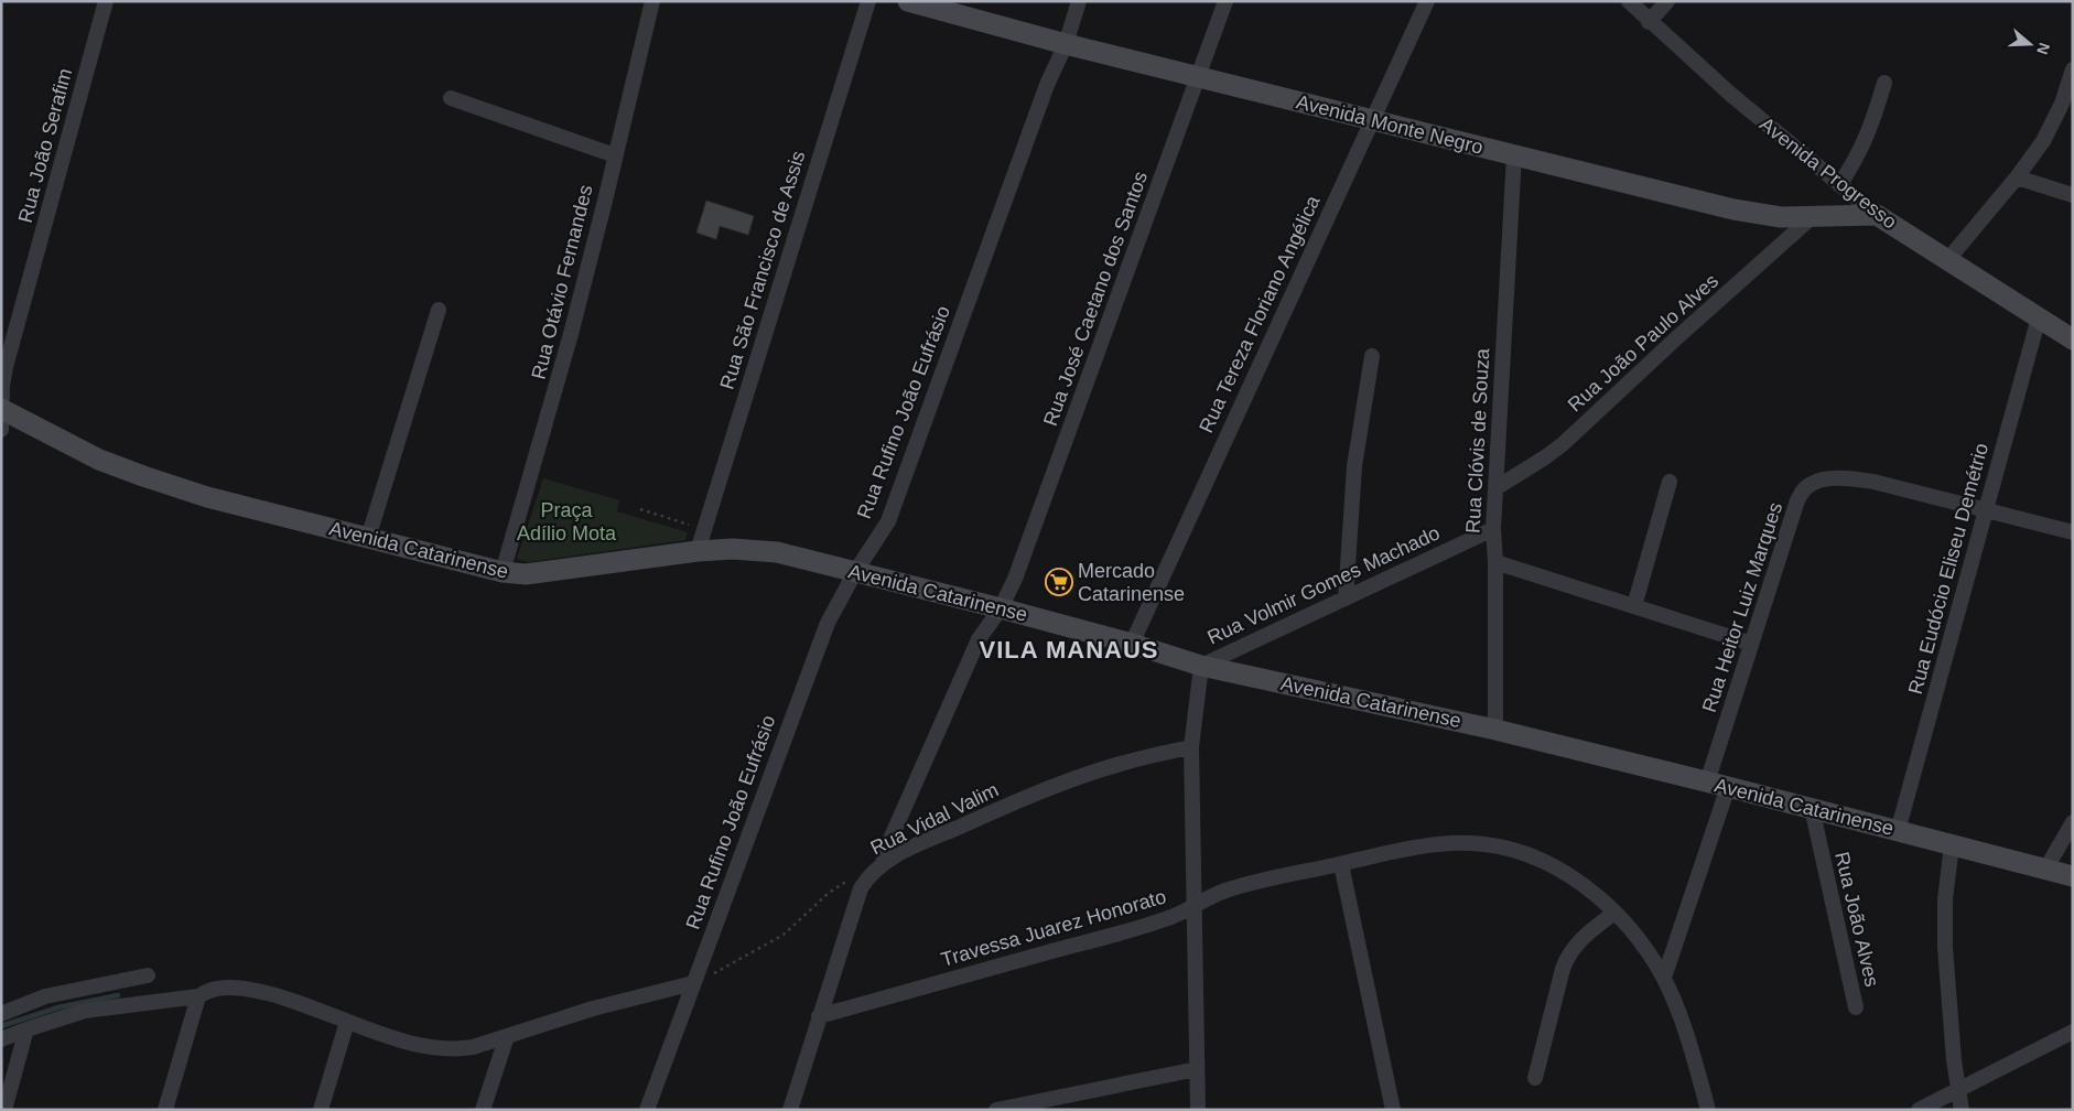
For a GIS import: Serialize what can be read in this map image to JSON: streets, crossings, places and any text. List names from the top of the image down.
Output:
{
  "streets": {
    "street": [
      "Avenida Monte Negro",
      "Rua João Serafim",
      "Avenida Progresso",
      "Rua São Francisco de Assis",
      "Rua Otávio Fernandes",
      "Rua José Caetano dos Santos",
      "Rua Tereza Floriano Angélica",
      "Rua João Paulo Alves",
      "Rua Rufino João Eufrásio",
      "Rua Clóvis de Souza",
      "Avenida Catarinense",
      "Rua Eudócio Eliseu Demétrio",
      "Rua Volmir Gomes Machado",
      "Rua Heitor Luiz Marques",
      "Rua Vidal Valim",
      "Rua João Alves",
      "Travessa Juarez Honorato"
    ]
  },
  "crossings": [
    ["Avenida Monte Negro", "Avenida Progresso"],
    ["Avenida Monte Negro", "Rua José Caetano dos Santos"],
    ["Avenida Monte Negro", "Rua Tereza Floriano Angélica"],
    ["Avenida Monte Negro", "Rua João Paulo Alves"],
    ["Avenida Monte Negro", "Rua Rufino João Eufrásio"],
    ["Avenida Monte Negro", "Rua Clóvis de Souza"],
    ["Rua João Serafim", "Avenida Catarinense"],
    ["Avenida Progresso", "Rua Eudócio Eliseu Demétrio"],
    ["Rua São Francisco de Assis", "Avenida Catarinense"],
    ["Rua Otávio Fernandes", "Avenida Catarinense"],
    ["Rua José Caetano dos Santos", "Avenida Catarinense"],
    ["Rua José Caetano dos Santos", "Rua Vidal Valim"],
    ["Rua Tereza Floriano Angélica", "Avenida Catarinense"],
    ["Rua João Paulo Alves", "Rua Clóvis de Souza"],
    ["Rua Rufino João Eufrásio", "Avenida Catarinense"],
    ["Rua Clóvis de Souza", "Avenida Catarinense"],
    ["Rua Clóvis de Souza", "Rua Volmir Gomes Machado"],
    ["Avenida Catarinense", "Rua Eudócio Eliseu Demétrio"],
    ["Avenida Catarinense", "Rua Volmir Gomes Machado"],
    ["Avenida Catarinense", "Rua Heitor Luiz Marques"],
    ["Avenida Catarinense", "Rua João Alves"],
    ["Rua Eudócio Eliseu Demétrio", "Rua Heitor Luiz Marques"],
    ["Rua Vidal Valim", "Travessa Juarez Honorato"]
  ],
  "districts": ["VILA MANAUS"],
  "parks": ["Praça Adílio Mota"],
  "places": {
    "supermarket": ["Mercado Catarinense"]
  },
  "north": "right"
}
